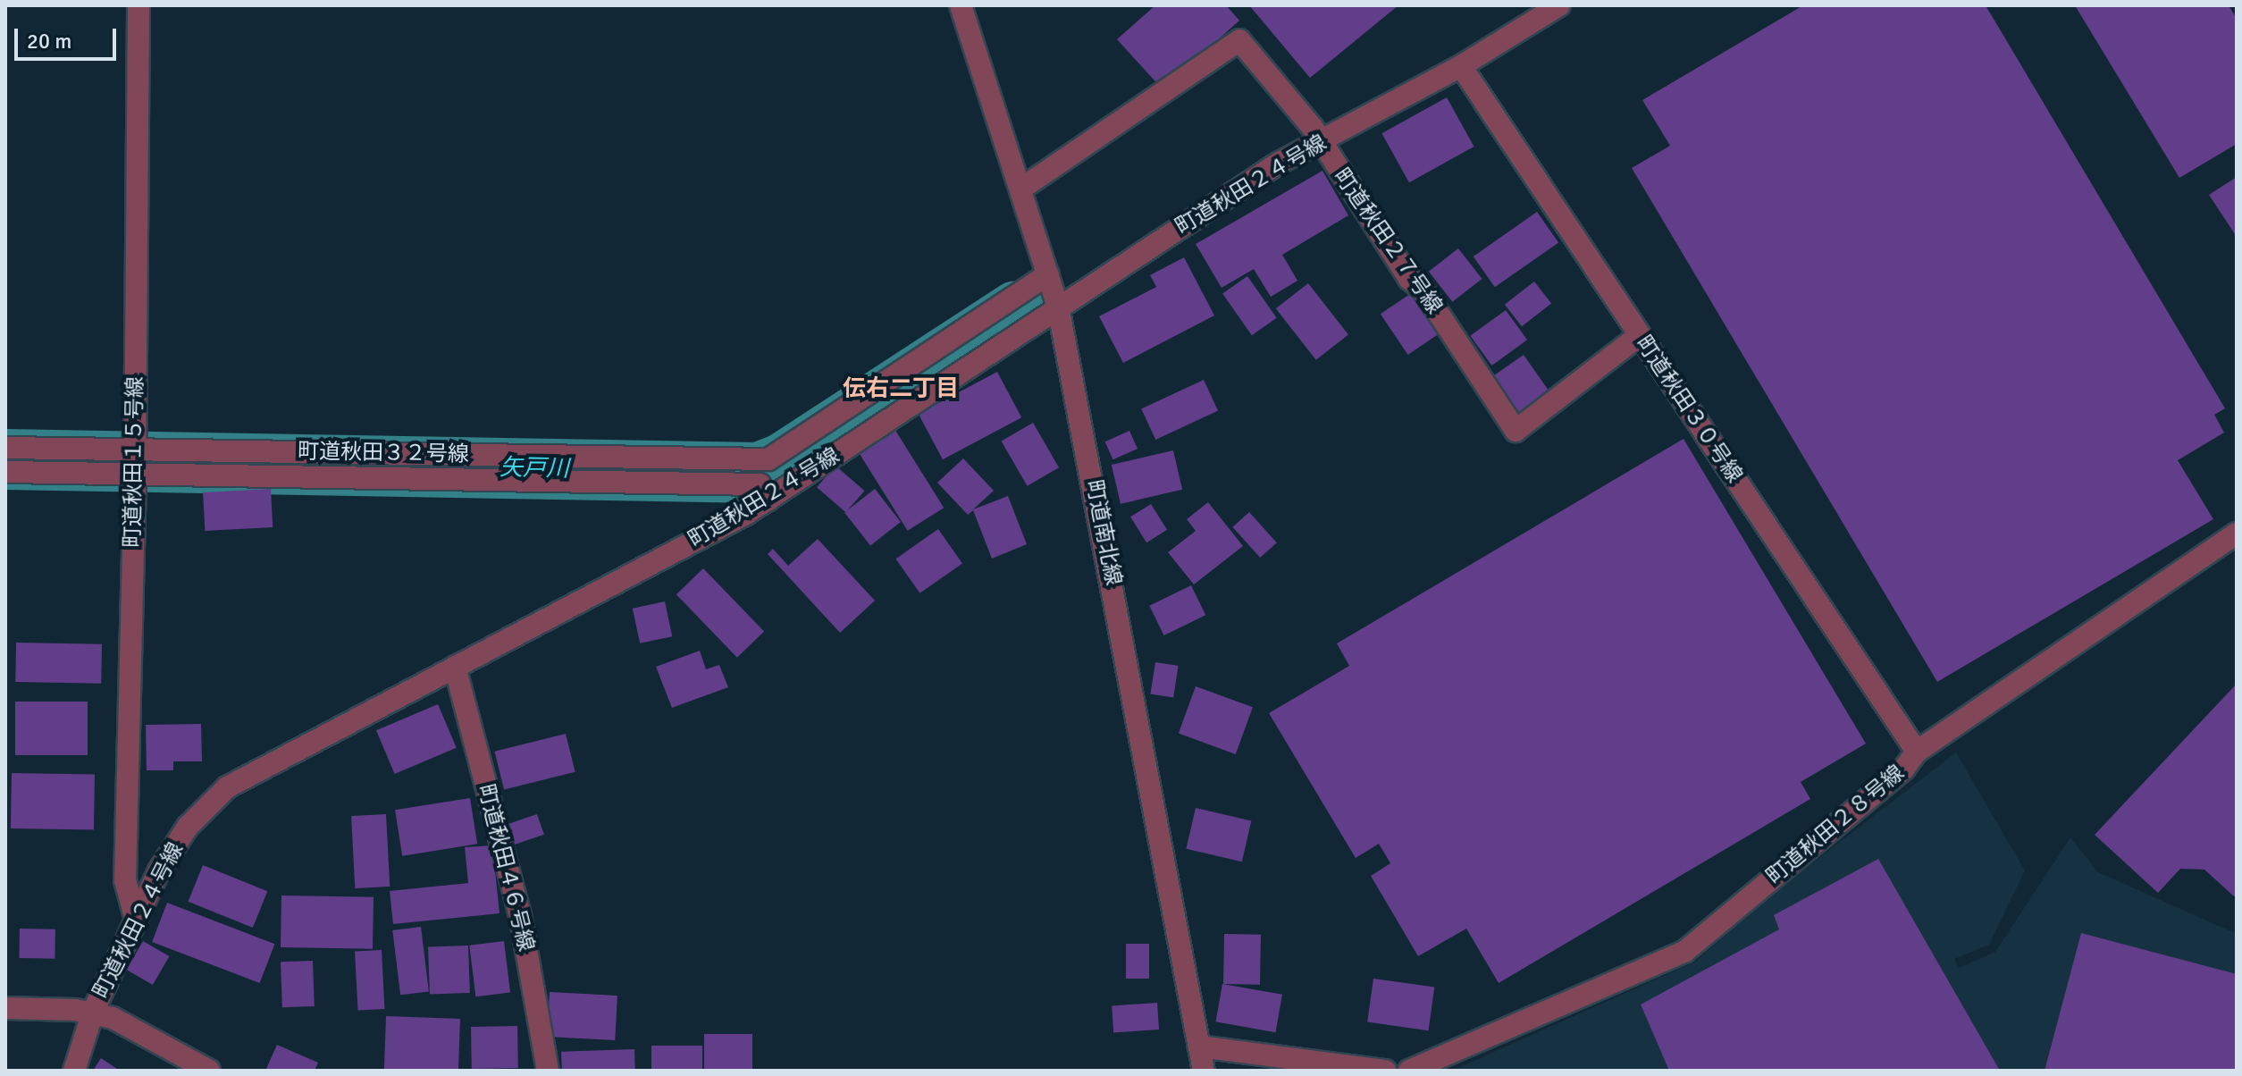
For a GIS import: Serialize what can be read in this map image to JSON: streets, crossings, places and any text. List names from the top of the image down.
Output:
{
  "streets": {
    "street": [
      "町道秋田２４号線",
      "町道秋田２７号線",
      "町道秋田３０号線",
      "町道秋田３２号線",
      "町道秋田１５号線",
      "町道南北線",
      "町道秋田２８号線",
      "町道秋田４６号線"
    ]
  },
  "crossings": [
    ["町道秋田２４号線", "町道秋田２７号線"],
    ["町道秋田２４号線", "町道秋田３０号線"],
    ["町道秋田２４号線", "町道秋田１５号線"],
    ["町道秋田２４号線", "町道南北線"],
    ["町道秋田２４号線", "町道秋田４６号線"],
    ["町道秋田２７号線", "町道秋田３０号線"],
    ["町道秋田２７号線", "町道南北線"],
    ["町道秋田３０号線", "町道秋田２８号線"],
    ["町道秋田３２号線", "町道秋田１５号線"],
    ["町道秋田３２号線", "町道南北線"]
  ],
  "districts": ["伝右二丁目"],
  "water": ["矢戸川"],
  "scale_bar": "20 m"
}
